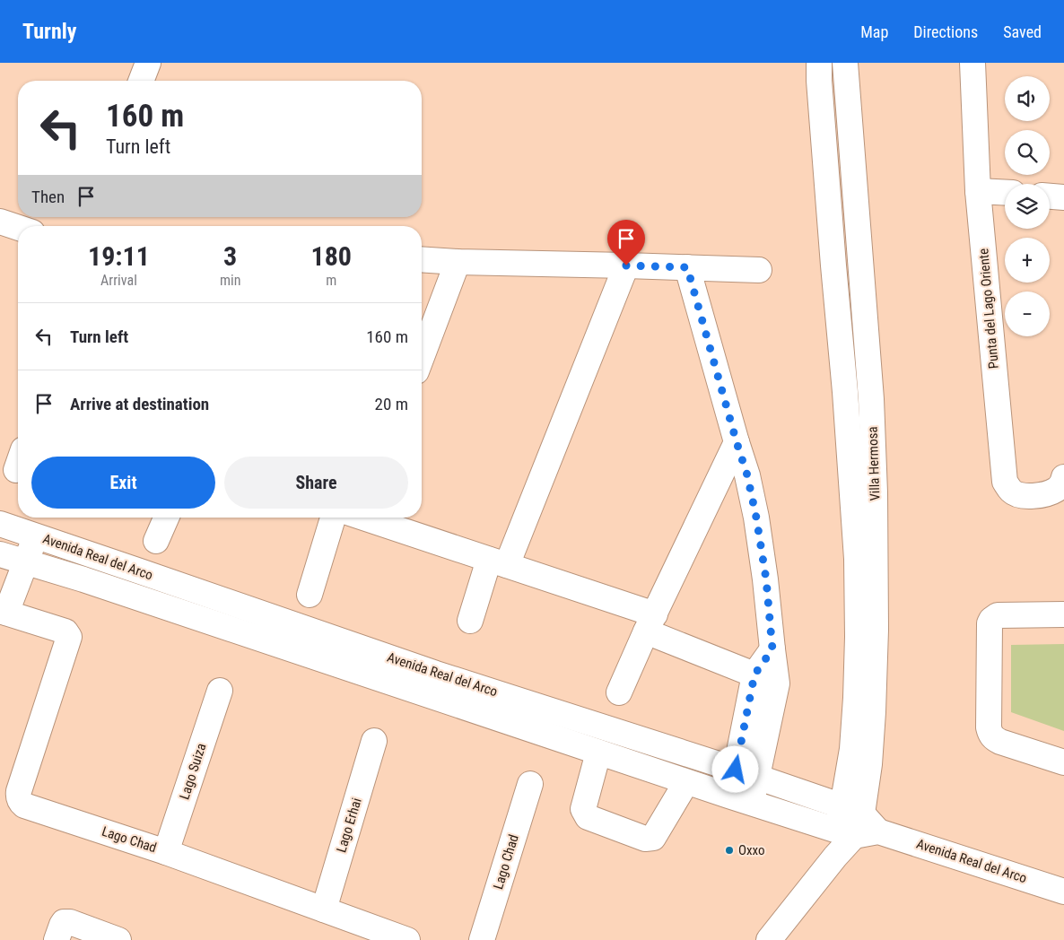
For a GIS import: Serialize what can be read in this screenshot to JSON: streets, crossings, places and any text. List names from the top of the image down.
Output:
{
  "streets": {
    "street": [
      "Punta del Lago Oriente",
      "Villa Hermosa",
      "Avenida Real del Arco",
      "Lago Suiza",
      "Lago Erhai",
      "Lago Chad"
    ]
  },
  "crossings": [
    ["Villa Hermosa", "Avenida Real del Arco"],
    ["Lago Suiza", "Lago Chad"],
    ["Lago Erhai", "Lago Chad"]
  ],
  "places": ["Oxxo"],
  "page": {
    "header": "Turnly",
    "nav": ["Map", "Directions", "Saved"],
    "map_buttons": ["+", "−"],
    "turn": ["160 m", "Turn left"],
    "then": "Then",
    "eta": [
      "19:11",
      "Arrival",
      "3",
      "min",
      "180",
      "m"
    ],
    "list": [
      {
        "name": "Turn left",
        "value": "160 m"
      },
      {
        "name": "Arrive at destination",
        "value": "20 m"
      }
    ],
    "buttons": ["Exit", "Share"]
  }
}
